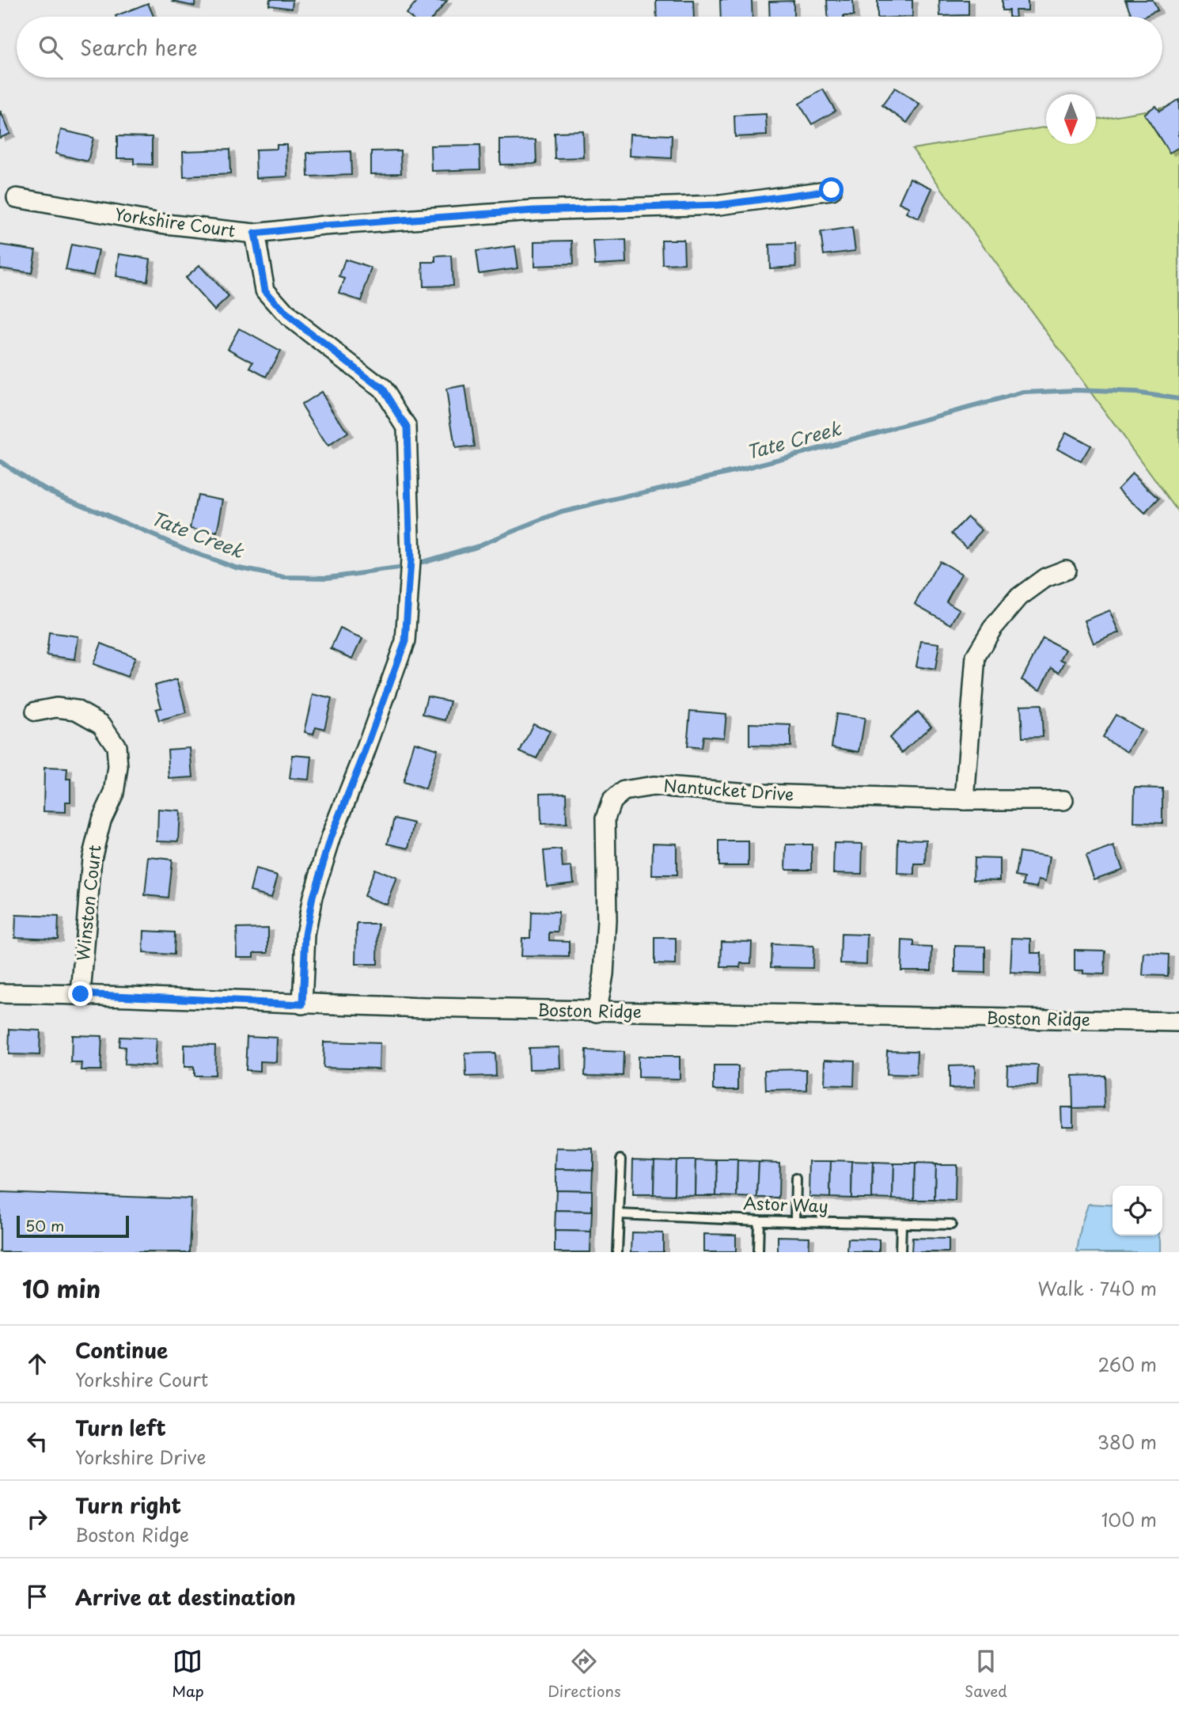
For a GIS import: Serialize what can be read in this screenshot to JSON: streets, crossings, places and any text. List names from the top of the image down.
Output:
{
  "streets": {
    "street": [
      "Yorkshire Court",
      "Nantucket Drive",
      "Winston Court",
      "Boston Ridge"
    ],
    "lane": ["Astor Way"]
  },
  "crossings": [
    ["Nantucket Drive", "Boston Ridge"],
    ["Winston Court", "Boston Ridge"]
  ],
  "water": ["Tate Creek"],
  "scale_bar": "50 m",
  "north": "bottom",
  "page": {
    "search": "Search here",
    "scale": "50 m",
    "heading": ["10 min", "Walk · 740 m"],
    "list": [
      ["Continue", "Yorkshire Court", "260 m"],
      ["Turn left", "Yorkshire Drive", "380 m"],
      ["Turn right", "Boston Ridge", "100 m"],
      "Arrive at destination"
    ],
    "nav": ["Map", "Directions", "Saved"]
  }
}
